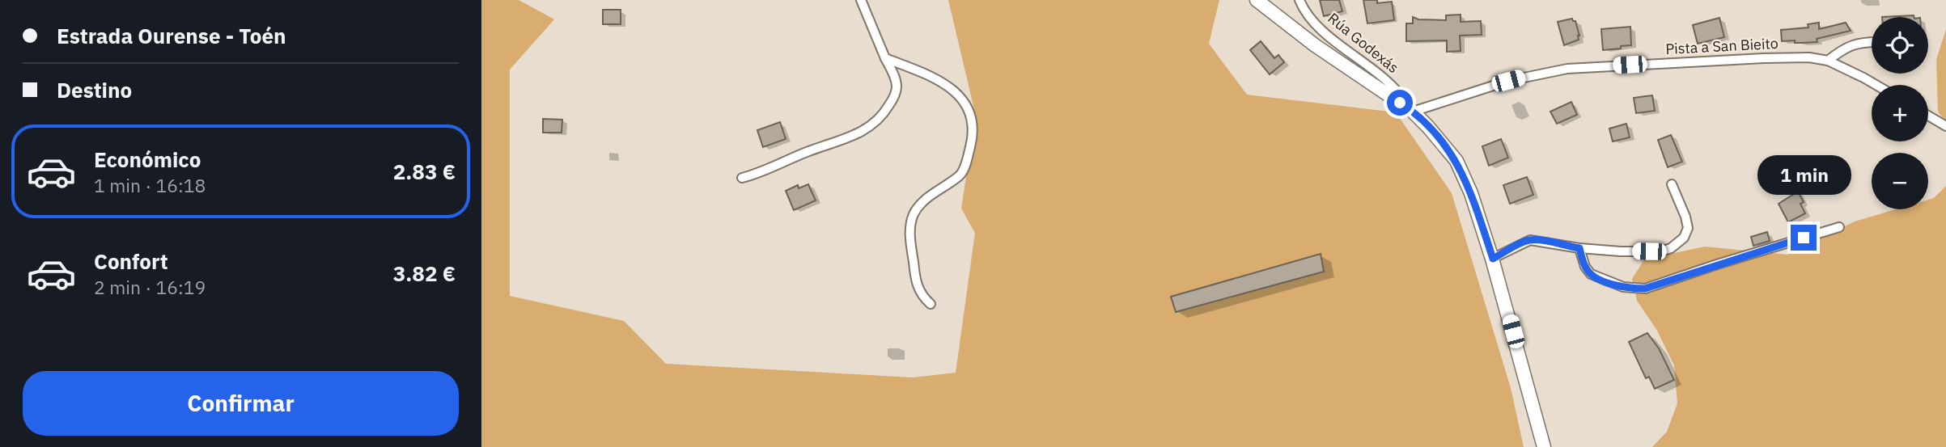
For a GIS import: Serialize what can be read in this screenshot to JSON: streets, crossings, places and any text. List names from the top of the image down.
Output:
{
  "streets": {
    "street": ["Rúa Godexás", "Pista a San Bieito"]
  },
  "crossings": [
    ["Rúa Godexás", "Pista a San Bieito"]
  ],
  "page": {
    "banner": ["Estrada Ourense - Toén", "Destino"],
    "map_buttons": ["+", "−"],
    "list": [
      {
        "name": "Económico",
        "note": "1 min · 16:18",
        "value": "2.83 €"
      },
      {
        "name": "Confort",
        "note": "2 min · 16:19",
        "value": "3.82 €"
      }
    ],
    "bubble": "1 min",
    "buttons": "Confirmar"
  }
}
